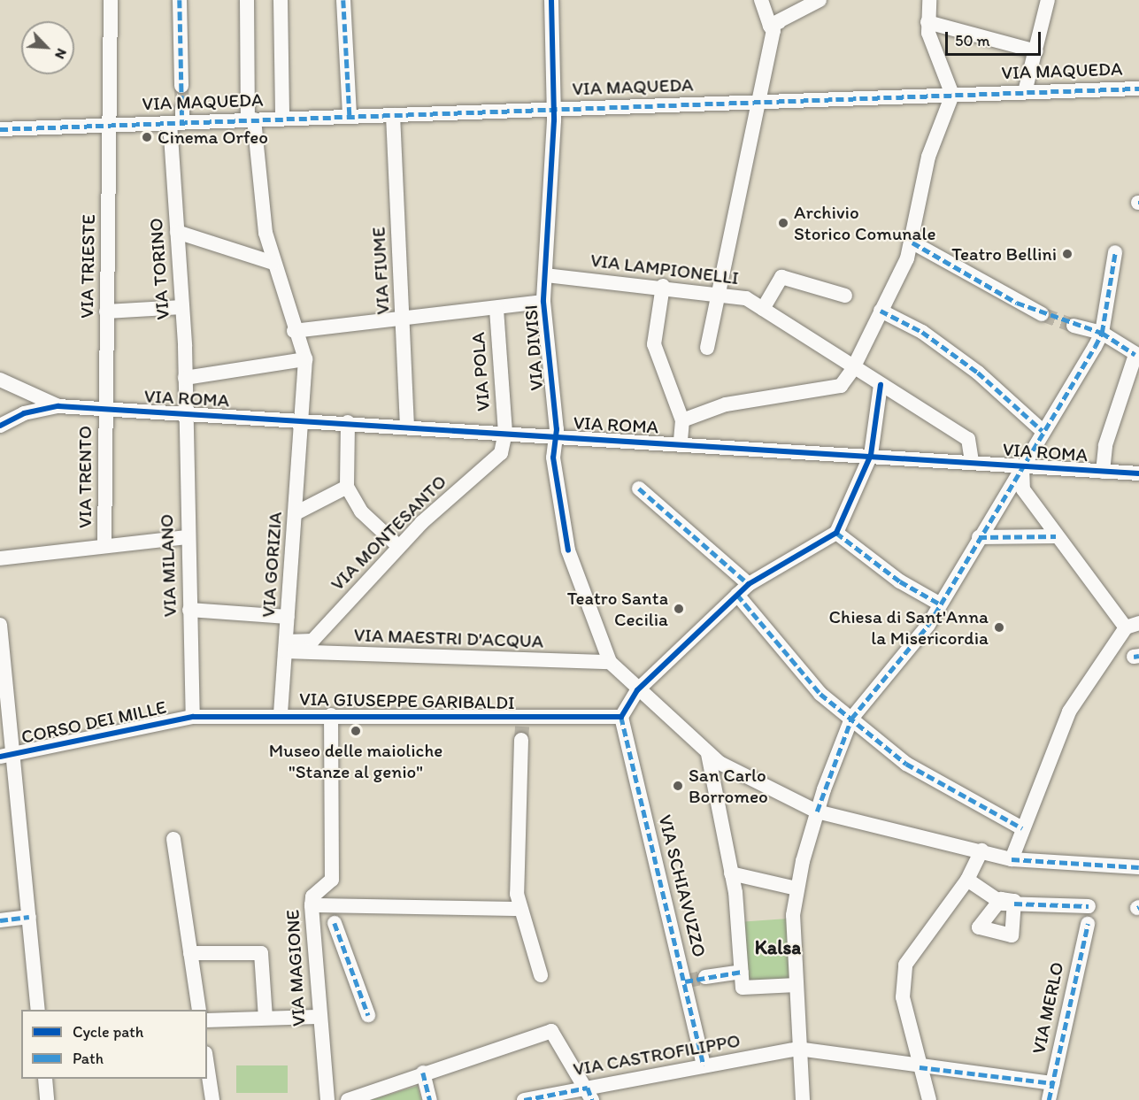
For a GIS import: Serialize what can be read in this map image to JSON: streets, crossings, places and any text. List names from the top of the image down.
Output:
{
  "streets": {
    "street": [
      "VIA MAQUEDA",
      "VIA TRIESTE",
      "VIA TORINO",
      "VIA LAMPIONELLI",
      "VIA FIUME",
      "VIA DIVISI",
      "VIA POLA",
      "VIA ROMA",
      "VIA TRENTO",
      "VIA MONTESANTO",
      "VIA GORIZIA",
      "VIA MILANO",
      "VIA MAESTRI D'ACQUA",
      "VIA GIUSEPPE GARIBALDI",
      "CORSO DEI MILLE",
      "VIA SCHIAVUZZO",
      "VIA MAGIONE",
      "VIA MERLO",
      "VIA CASTROFILIPPO"
    ]
  },
  "crossings": [
    ["VIA MAQUEDA", "VIA TRIESTE"],
    ["VIA MAQUEDA", "VIA TORINO"],
    ["VIA MAQUEDA", "VIA FIUME"],
    ["VIA MAQUEDA", "VIA DIVISI"],
    ["VIA TRIESTE", "VIA ROMA"],
    ["VIA TRIESTE", "VIA TRENTO"],
    ["VIA TORINO", "VIA ROMA"],
    ["VIA TORINO", "VIA MILANO"],
    ["VIA LAMPIONELLI", "VIA DIVISI"],
    ["VIA LAMPIONELLI", "VIA ROMA"],
    ["VIA FIUME", "VIA ROMA"],
    ["VIA DIVISI", "VIA ROMA"],
    ["VIA DIVISI", "VIA MAESTRI D'ACQUA"],
    ["VIA POLA", "VIA ROMA"],
    ["VIA POLA", "VIA MONTESANTO"],
    ["VIA ROMA", "VIA TRENTO"],
    ["VIA ROMA", "VIA MONTESANTO"],
    ["VIA ROMA", "VIA GORIZIA"],
    ["VIA ROMA", "VIA MILANO"],
    ["VIA MONTESANTO", "VIA GORIZIA"],
    ["VIA MONTESANTO", "VIA MAESTRI D'ACQUA"],
    ["VIA GORIZIA", "VIA MAESTRI D'ACQUA"],
    ["VIA GORIZIA", "VIA GIUSEPPE GARIBALDI"],
    ["VIA MILANO", "VIA GIUSEPPE GARIBALDI"],
    ["VIA MILANO", "CORSO DEI MILLE"],
    ["VIA GIUSEPPE GARIBALDI", "CORSO DEI MILLE"],
    ["VIA GIUSEPPE GARIBALDI", "VIA SCHIAVUZZO"],
    ["VIA GIUSEPPE GARIBALDI", "VIA MAGIONE"],
    ["VIA SCHIAVUZZO", "VIA CASTROFILIPPO"],
    ["VIA MERLO", "VIA CASTROFILIPPO"]
  ],
  "districts": ["Kalsa"],
  "places": [
    "Cinema Orfeo",
    "Archivio Storico Comunale",
    "Teatro Bellini",
    "Teatro Santa Cecilia",
    "Chiesa di Sant'Anna la Misericordia",
    "Museo delle maioliche \"Stanze al genio\"",
    "San Carlo Borromeo"
  ],
  "legend": ["Cycle path", "Path"],
  "scale_bar": "50 m",
  "north": "bottom right"
}
